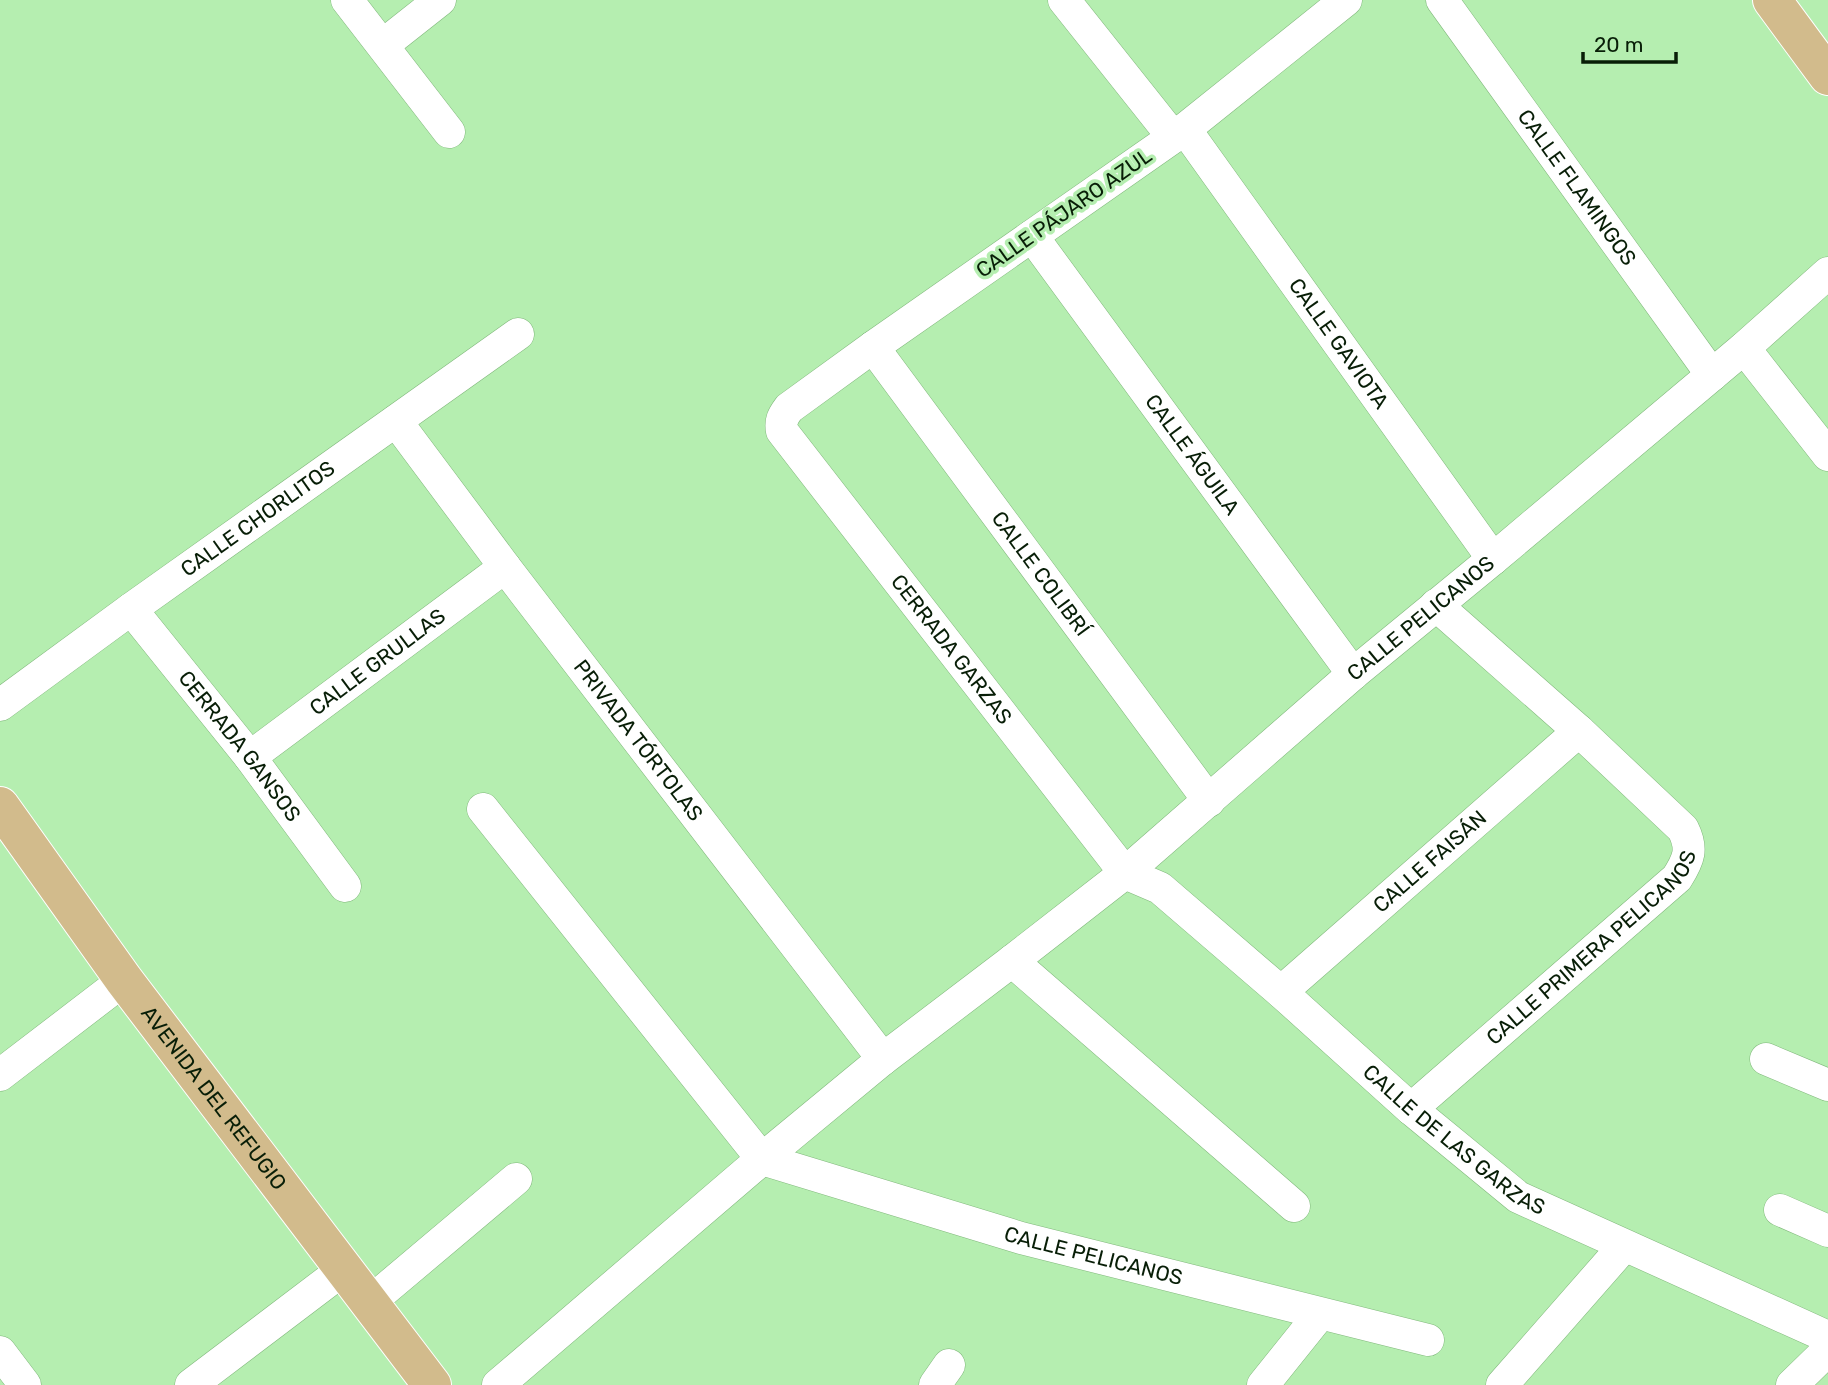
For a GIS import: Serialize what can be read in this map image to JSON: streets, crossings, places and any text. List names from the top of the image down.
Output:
{
  "streets": {
    "main road": ["AVENIDA DEL REFUGIO"],
    "street": [
      "CALLE FLAMINGOS",
      "CALLE PÁJARO AZUL",
      "CALLE GAVIOTA",
      "CALLE ÁGUILA",
      "CALLE CHORLITOS",
      "CALLE COLIBRÍ",
      "CALLE PELICANOS",
      "CERRADA GARZAS",
      "CALLE GRULLAS",
      "PRIVADA TÓRTOLAS",
      "CERRADA GANSOS",
      "CALLE FAISÁN",
      "CALLE PRIMERA PELICANOS",
      "CALLE DE LAS GARZAS"
    ]
  },
  "crossings": [
    ["CALLE FLAMINGOS", "CALLE PELICANOS"],
    ["CALLE PÁJARO AZUL", "CALLE GAVIOTA"],
    ["CALLE PÁJARO AZUL", "CALLE ÁGUILA"],
    ["CALLE PÁJARO AZUL", "CALLE COLIBRÍ"],
    ["CALLE PÁJARO AZUL", "CERRADA GARZAS"],
    ["CALLE GAVIOTA", "CALLE PELICANOS"],
    ["CALLE ÁGUILA", "CALLE PELICANOS"],
    ["CALLE CHORLITOS", "PRIVADA TÓRTOLAS"],
    ["CALLE CHORLITOS", "CERRADA GANSOS"],
    ["CALLE COLIBRÍ", "CALLE PELICANOS"],
    ["CALLE PELICANOS", "CERRADA GARZAS"],
    ["CALLE PELICANOS", "PRIVADA TÓRTOLAS"],
    ["CALLE PELICANOS", "CALLE PRIMERA PELICANOS"],
    ["CALLE PELICANOS", "CALLE DE LAS GARZAS"],
    ["CERRADA GARZAS", "CALLE DE LAS GARZAS"],
    ["CALLE GRULLAS", "PRIVADA TÓRTOLAS"],
    ["CALLE GRULLAS", "CERRADA GANSOS"],
    ["CALLE FAISÁN", "CALLE PRIMERA PELICANOS"],
    ["CALLE FAISÁN", "CALLE DE LAS GARZAS"],
    ["CALLE PRIMERA PELICANOS", "CALLE DE LAS GARZAS"]
  ],
  "scale_bar": "20 m"
}
